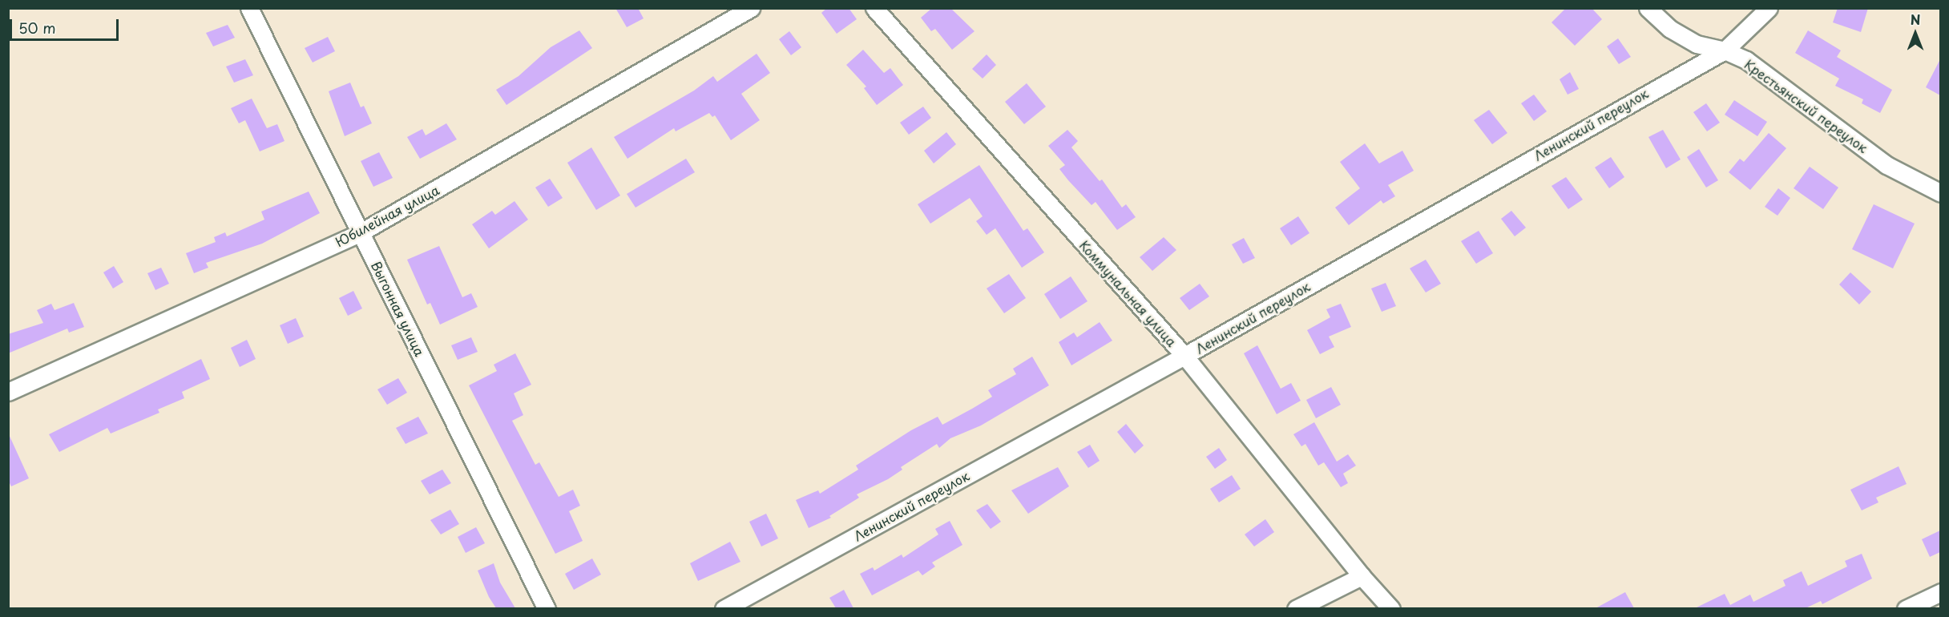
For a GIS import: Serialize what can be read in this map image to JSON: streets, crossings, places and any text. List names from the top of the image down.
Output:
{
  "streets": {
    "street": [
      "Крестьянский переулок",
      "Ленинский переулок",
      "Юбилейная улица",
      "Коммунальная улица",
      "Выгонная улица"
    ]
  },
  "crossings": [
    ["Крестьянский переулок", "Ленинский переулок"],
    ["Ленинский переулок", "Коммунальная улица"],
    ["Юбилейная улица", "Выгонная улица"]
  ],
  "scale_bar": "50 m",
  "north": "top"
}
